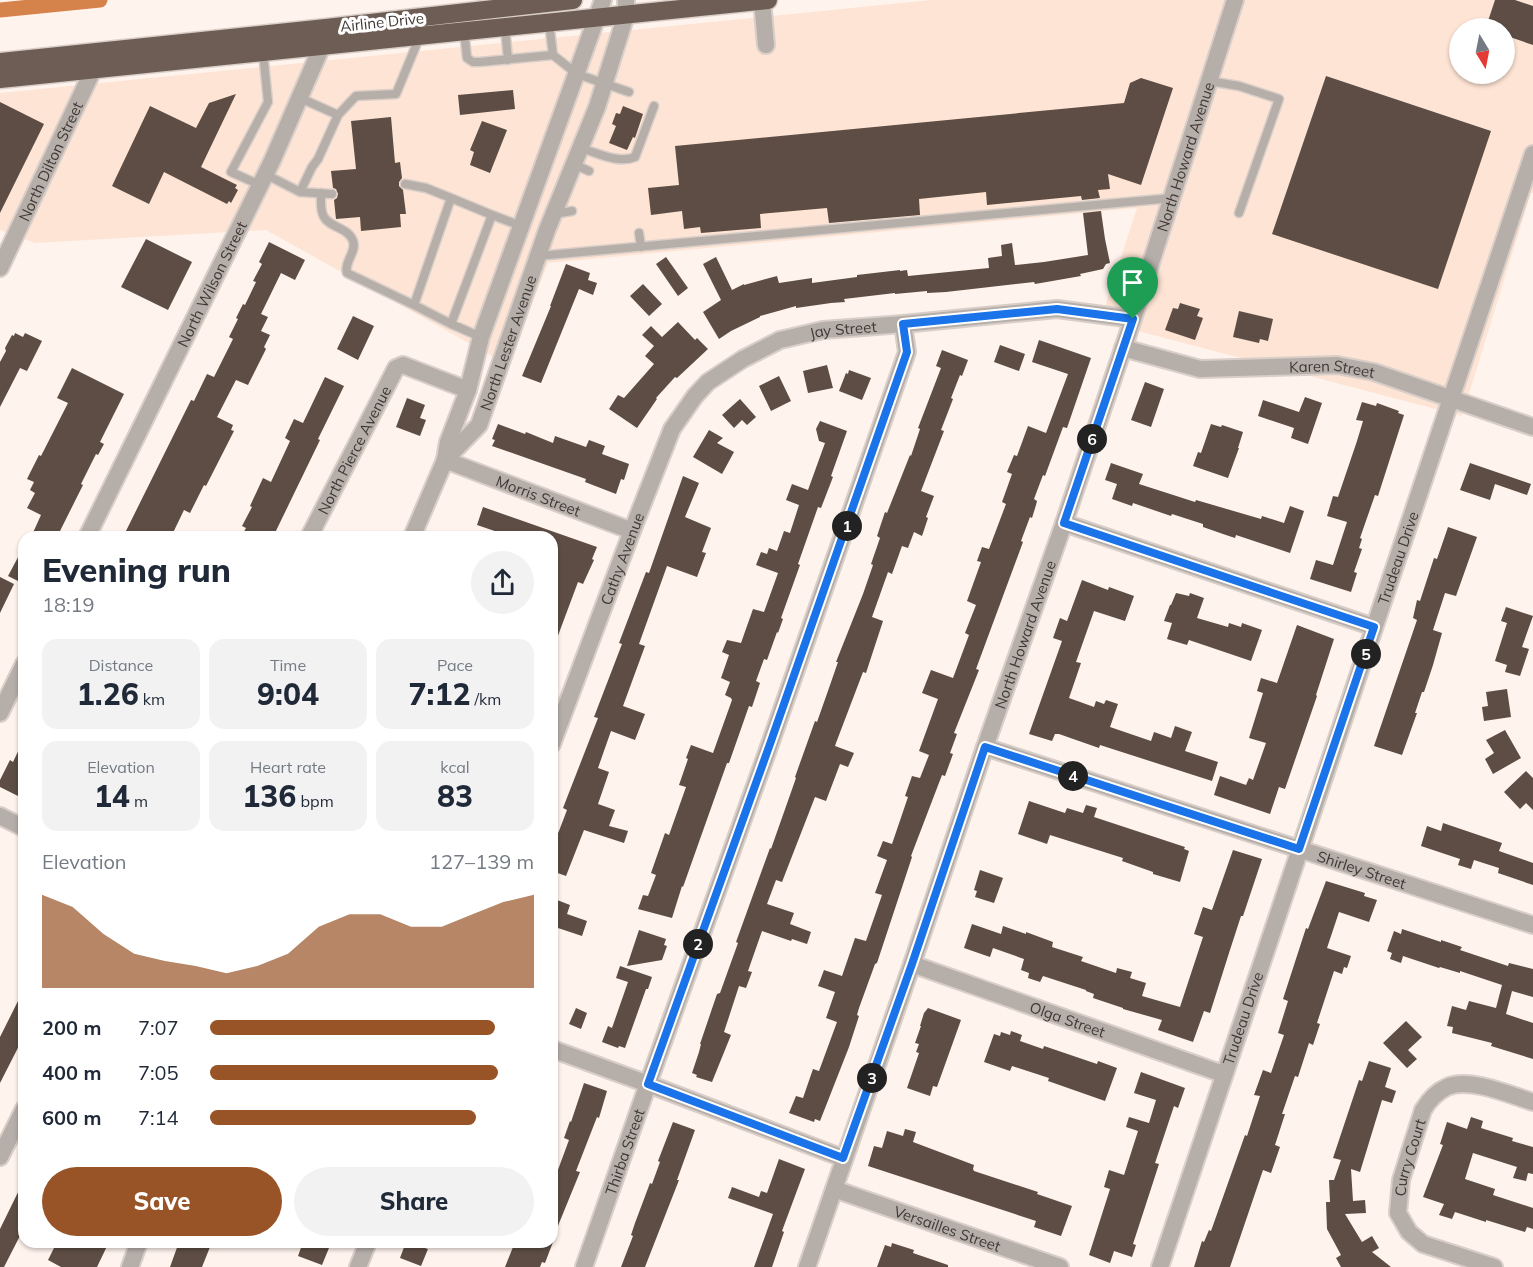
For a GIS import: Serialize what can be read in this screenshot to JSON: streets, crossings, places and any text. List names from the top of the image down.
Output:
{
  "streets": {
    "highway": ["Airline Drive"],
    "street": [
      "North Howard Avenue",
      "North Dilton Street",
      "North Wilson Street",
      "Jay Street",
      "North Lester Avenue",
      "Karen Street",
      "North Pierce Avenue",
      "Morris Street",
      "Trudeau Drive",
      "Cathy Avenue",
      "Shirley Street",
      "Olga Street",
      "Thirba Street",
      "Curry Court",
      "Versailles Street"
    ]
  },
  "crossings": [
    ["Airline Drive", "North Dilton Street"],
    ["Airline Drive", "North Wilson Street"],
    ["Airline Drive", "North Lester Avenue"],
    ["North Howard Avenue", "Jay Street"],
    ["North Howard Avenue", "Karen Street"],
    ["North Howard Avenue", "Shirley Street"],
    ["North Howard Avenue", "Olga Street"],
    ["North Howard Avenue", "Versailles Street"],
    ["Jay Street", "Cathy Avenue"],
    ["Jay Street", "Thirba Street"],
    ["North Lester Avenue", "North Pierce Avenue"],
    ["North Lester Avenue", "Morris Street"],
    ["Karen Street", "Trudeau Drive"],
    ["Morris Street", "Cathy Avenue"],
    ["Trudeau Drive", "Shirley Street"],
    ["Trudeau Drive", "Olga Street"]
  ],
  "north": "bottom",
  "page": {
    "pins": [
      "6",
      "1",
      "5",
      "4",
      "2",
      "3"
    ],
    "heading": ["Evening run", "18:19"],
    "stats": [
      ["Distance", "1.26 km"],
      ["Time", "9:04"],
      ["Pace", "7:12 /km"],
      ["Elevation", "14 m"],
      ["Heart rate", "136 bpm"],
      ["kcal", "83"]
    ],
    "chart": ["Elevation", "127–139 m"],
    "list": [
      {
        "name": "200 m",
        "note": "7:07"
      },
      {
        "name": "400 m",
        "note": "7:05"
      },
      {
        "name": "600 m",
        "note": "7:14"
      }
    ],
    "buttons": ["Save", "Share"]
  }
}
